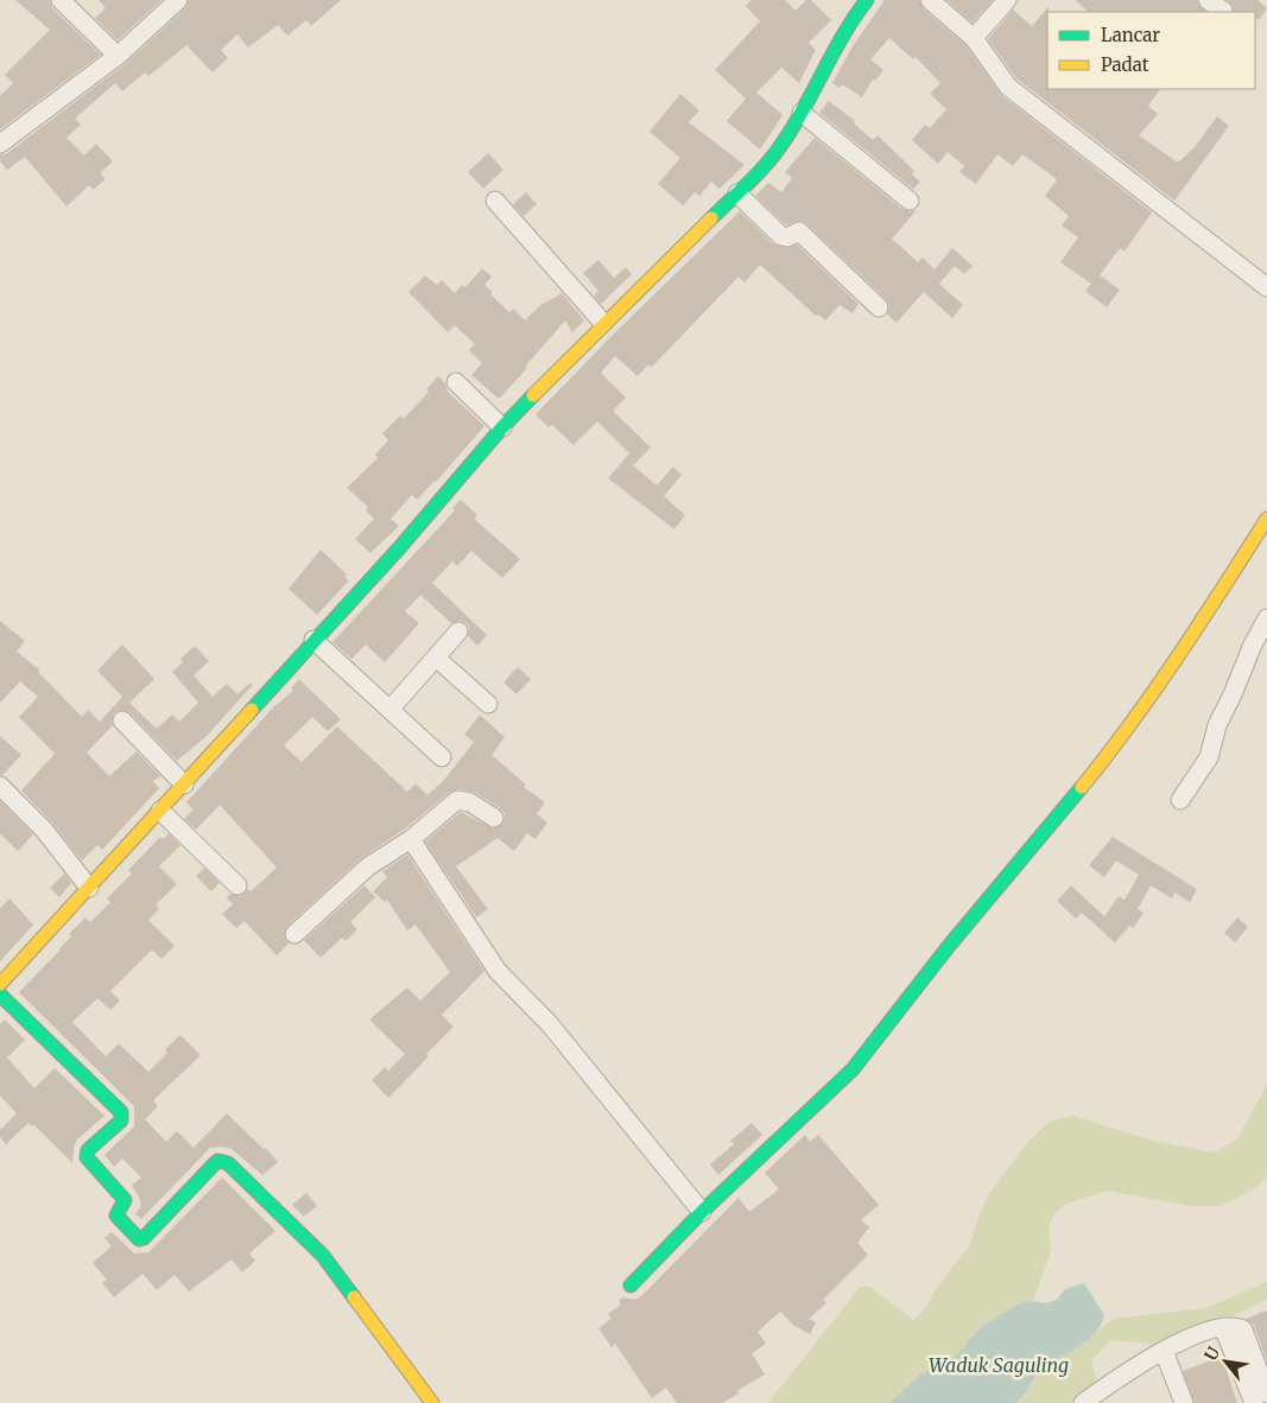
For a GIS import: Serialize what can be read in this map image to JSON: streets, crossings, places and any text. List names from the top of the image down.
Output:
{
  "water": ["Waduk Saguling"],
  "legend": ["Lancar", "Padat"],
  "north": "top left"
}
